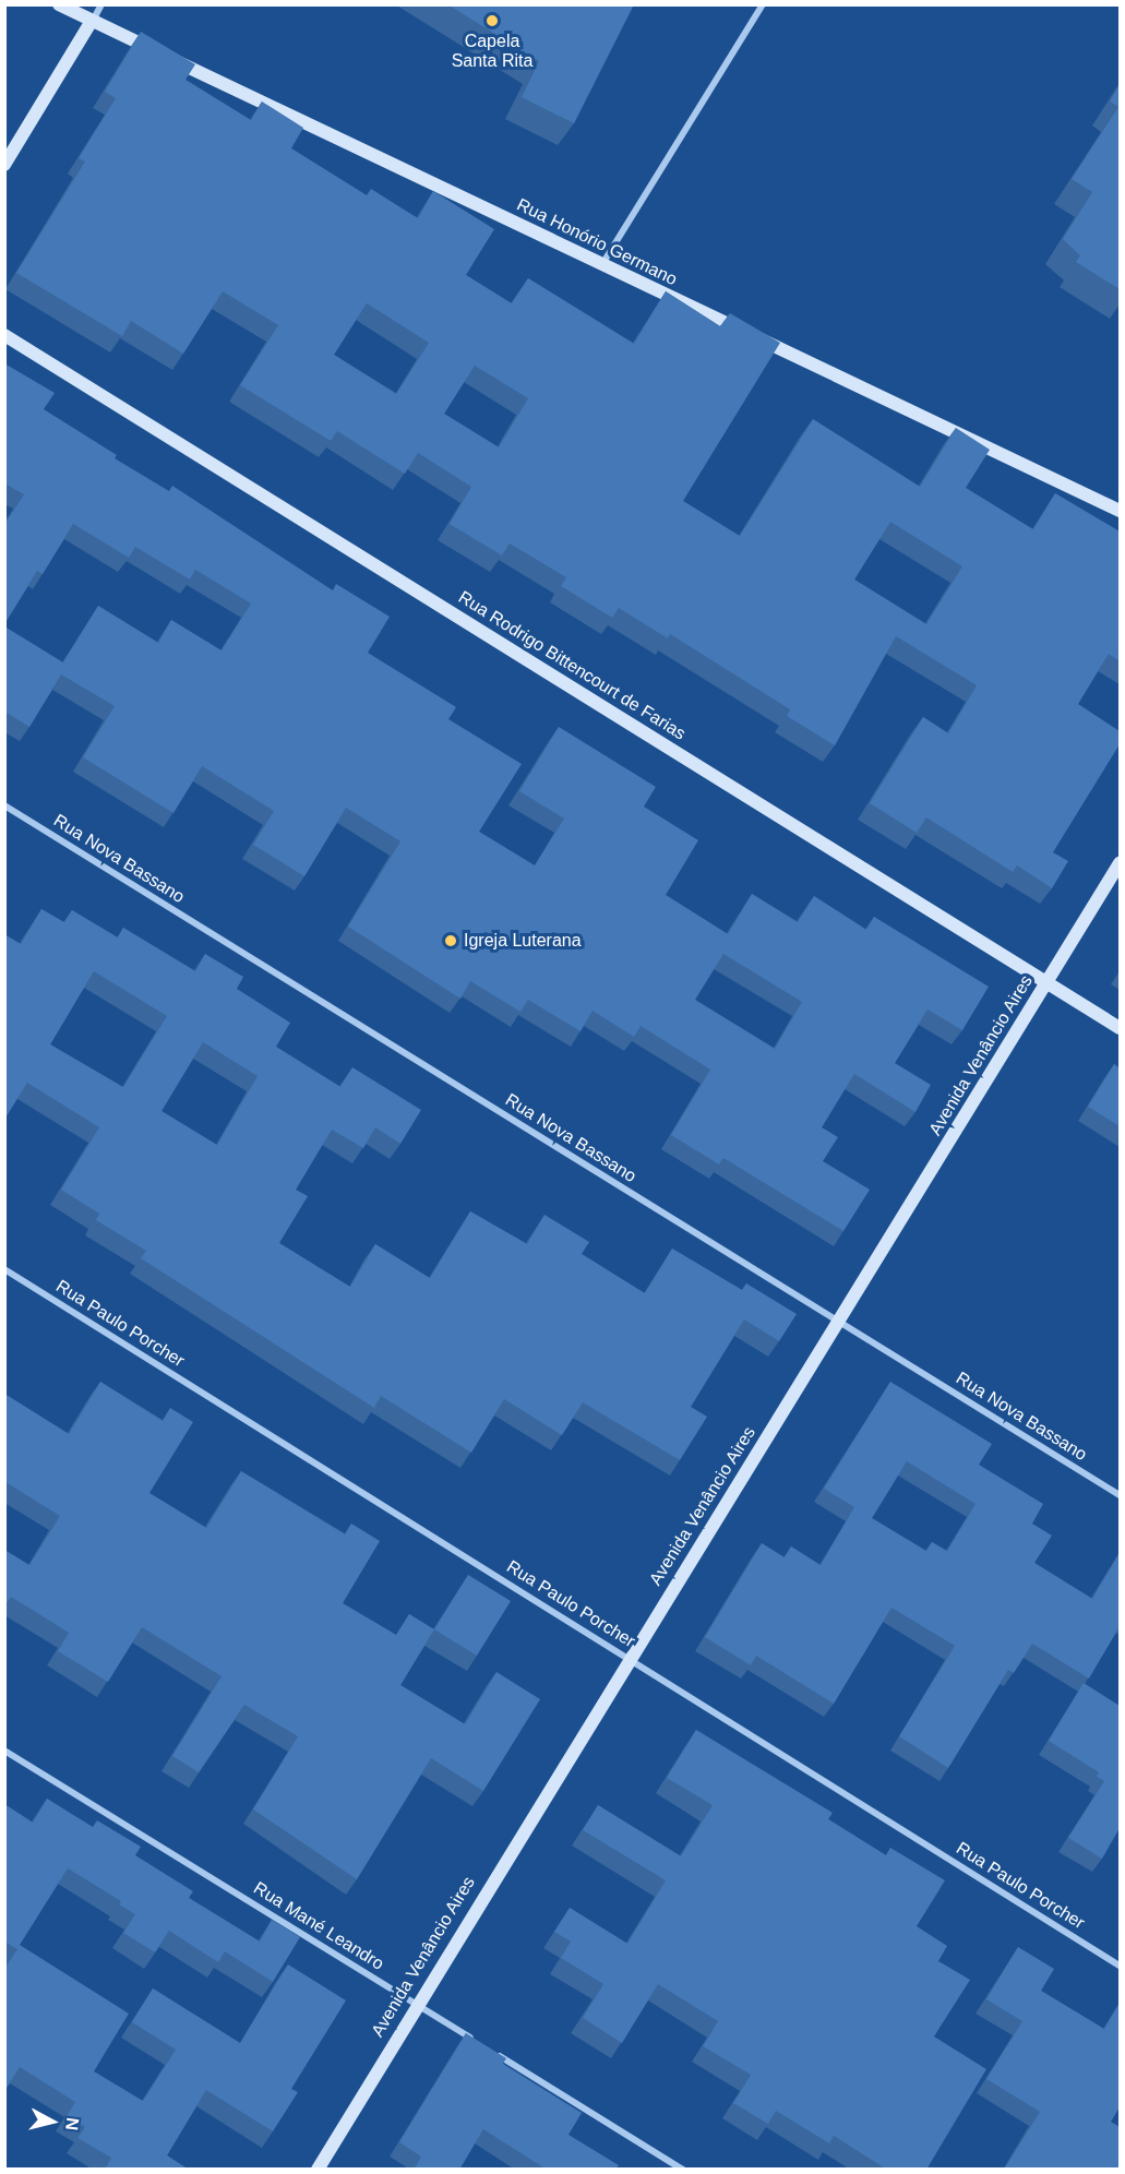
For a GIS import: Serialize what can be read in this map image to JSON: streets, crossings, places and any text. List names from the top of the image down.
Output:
{
  "streets": {
    "street": [
      "Rua Honório Germano",
      "Rua Rodrigo Bittencourt de Farias",
      "Rua Nova Bassano",
      "Avenida Venâncio Aires",
      "Rua Paulo Porcher",
      "Rua Mané Leandro"
    ]
  },
  "crossings": [
    ["Rua Rodrigo Bittencourt de Farias", "Avenida Venâncio Aires"],
    ["Rua Nova Bassano", "Avenida Venâncio Aires"],
    ["Avenida Venâncio Aires", "Rua Paulo Porcher"],
    ["Avenida Venâncio Aires", "Rua Mané Leandro"]
  ],
  "places": ["Capela Santa Rita", "Igreja Luterana"],
  "north": "right"
}
